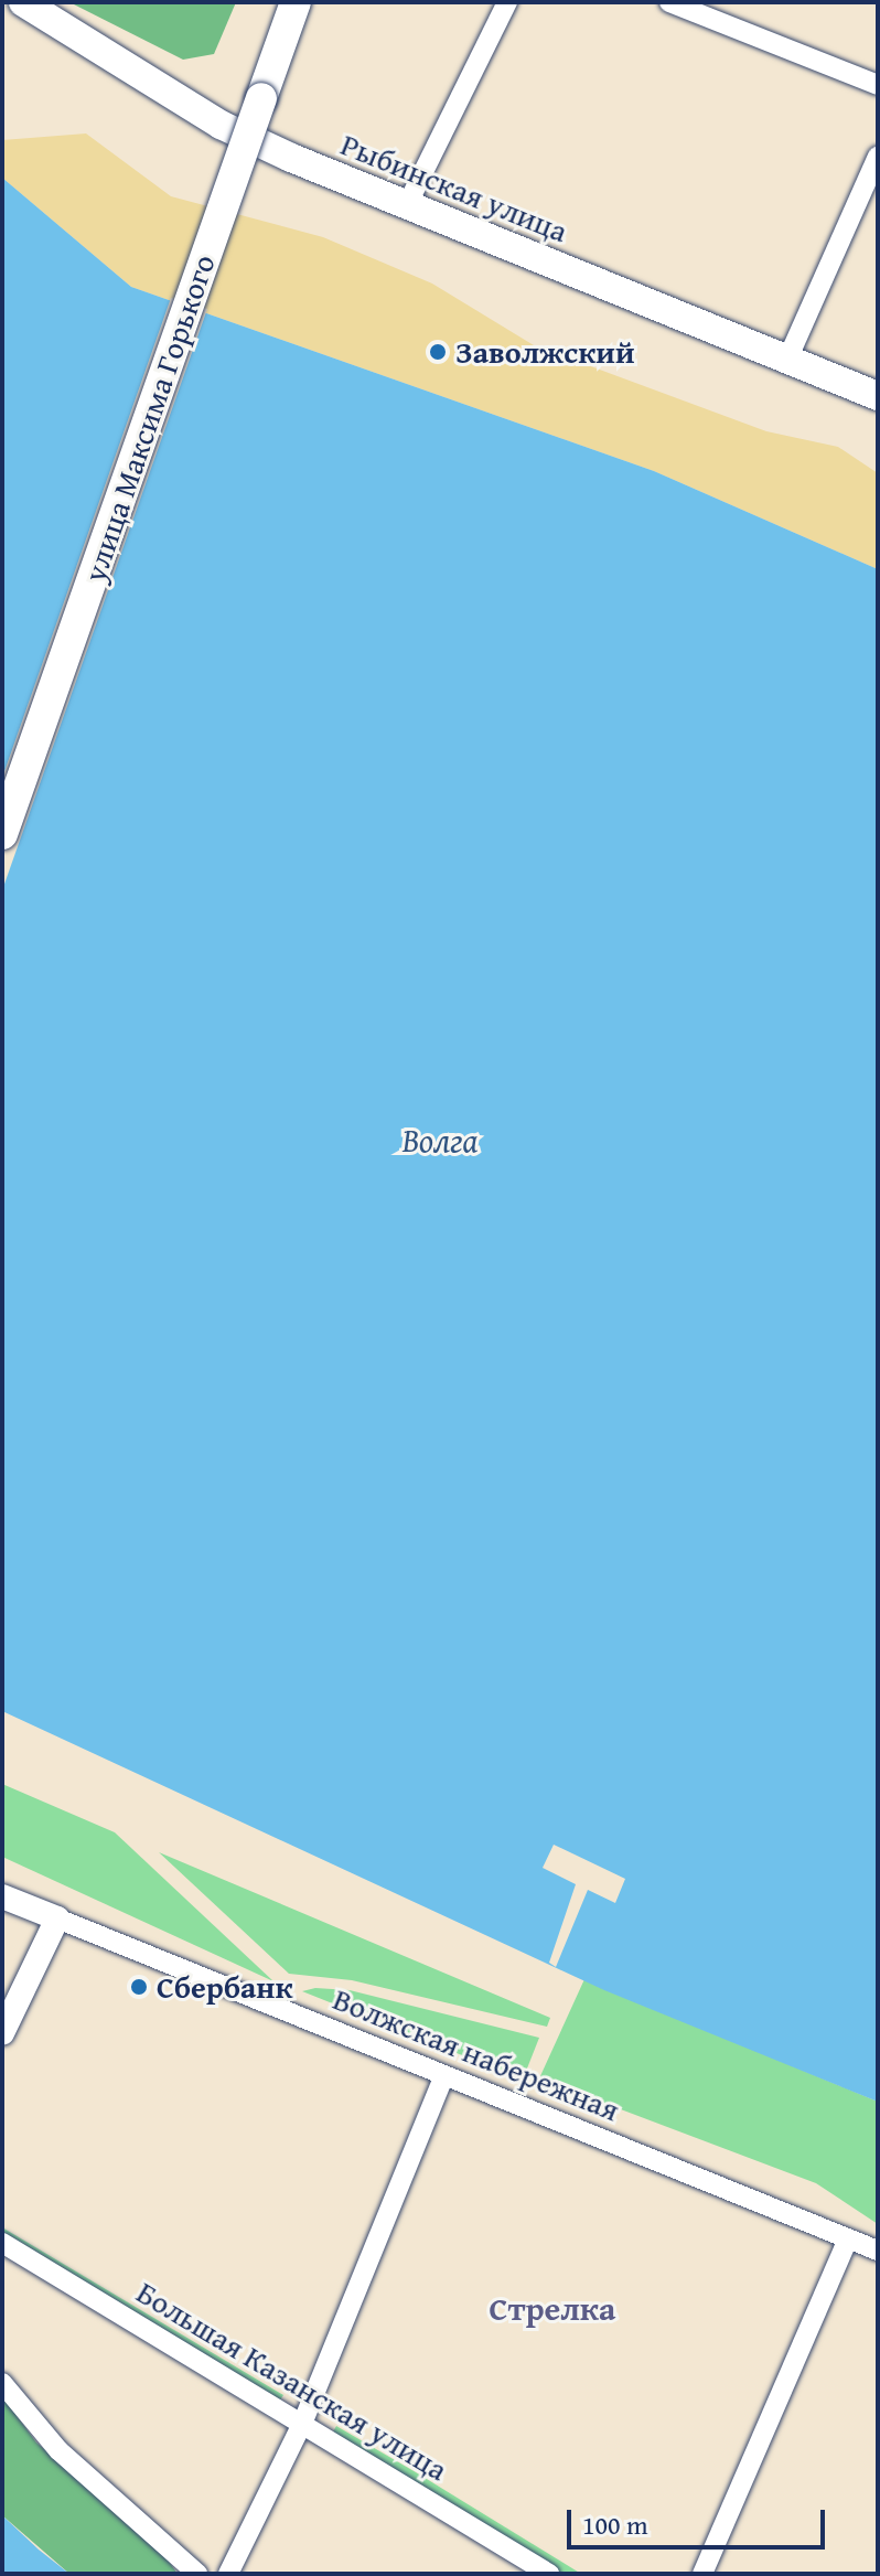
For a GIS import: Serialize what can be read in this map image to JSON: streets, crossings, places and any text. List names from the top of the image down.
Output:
{
  "streets": {
    "main road": ["Рыбинская улица", "улица Максима Горького"],
    "street": ["Волжская набережная", "Большая Казанская улица"]
  },
  "districts": ["Стрелка"],
  "water": ["Волга"],
  "places": ["Заволжский", "Сбербанк"],
  "scale_bar": "100 m"
}
